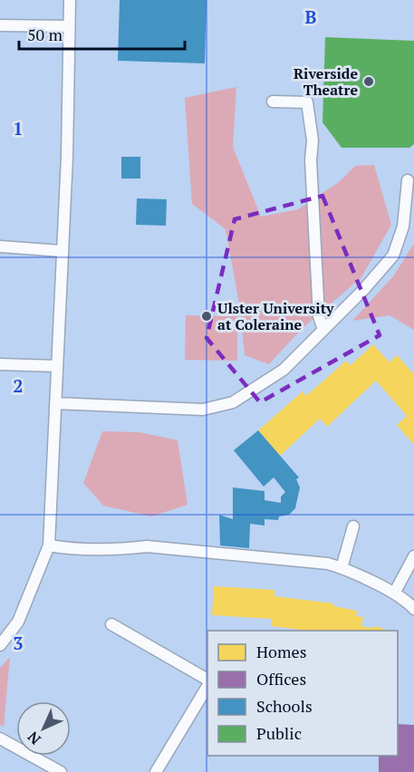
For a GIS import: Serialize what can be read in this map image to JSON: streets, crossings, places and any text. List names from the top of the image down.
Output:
{
  "places": ["Riverside Theatre", "Ulster University at Coleraine"],
  "legend": [
    "Homes",
    "Offices",
    "Schools",
    "Public"
  ],
  "scale_bar": "50 m",
  "north": "bottom left",
  "grid": {
    "columns": ["B"],
    "rows": ["1", "2", "3"]
  }
}
